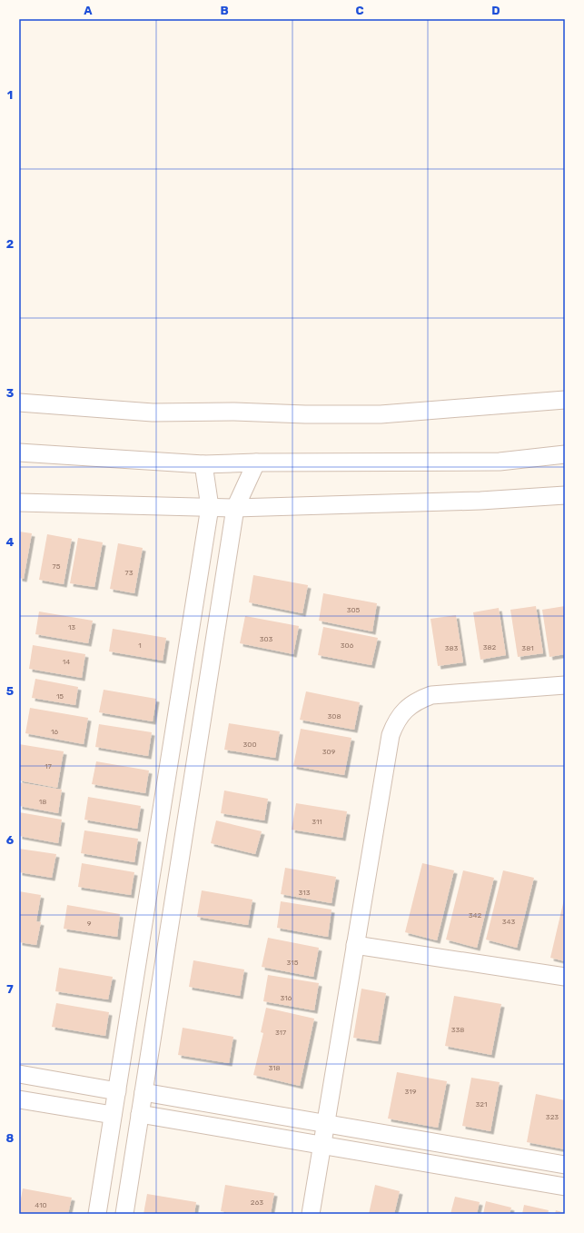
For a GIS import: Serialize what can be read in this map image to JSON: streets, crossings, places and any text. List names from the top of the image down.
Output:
{
  "house_numbers": [
    "75",
    "73",
    "305",
    "13",
    "303",
    "1",
    "306",
    "382",
    "383",
    "381",
    "14",
    "15",
    "308",
    "16",
    "300",
    "309",
    "17",
    "18",
    "311",
    "313",
    "342",
    "343",
    "9",
    "315",
    "316",
    "338",
    "317",
    "318",
    "319",
    "321",
    "323",
    "263",
    "410"
  ],
  "grid": {
    "columns": [
      "A",
      "B",
      "C",
      "D"
    ],
    "rows": [
      "1",
      "2",
      "3",
      "4",
      "5",
      "6",
      "7",
      "8"
    ]
  }
}
